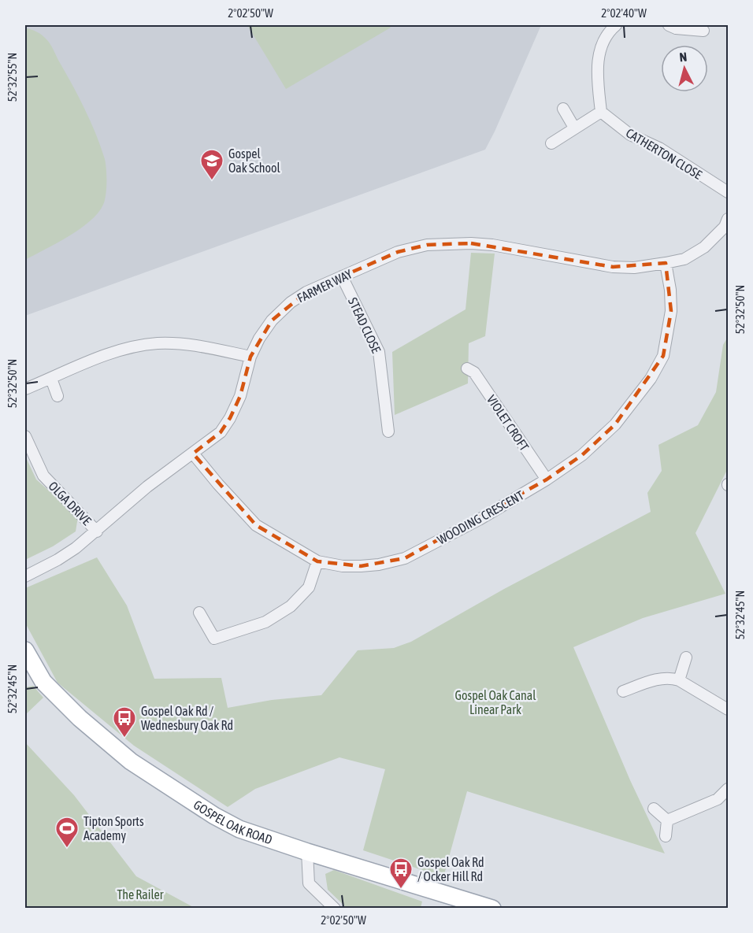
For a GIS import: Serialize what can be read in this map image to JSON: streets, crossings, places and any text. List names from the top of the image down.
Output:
{
  "streets": {
    "main road": ["GOSPEL OAK ROAD"],
    "street": [
      "CATHERTON CLOSE",
      "FARMER WAY",
      "STEAD CLOSE",
      "VIOLET CROFT",
      "OLGA DRIVE",
      "WOODING CRESCENT"
    ]
  },
  "crossings": [
    ["FARMER WAY", "STEAD CLOSE"],
    ["FARMER WAY", "OLGA DRIVE"],
    ["FARMER WAY", "WOODING CRESCENT"],
    ["VIOLET CROFT", "WOODING CRESCENT"]
  ],
  "parks": ["Gospel Oak Canal Linear Park", "The Railer"],
  "places": {
    "school or university": ["Gospel Oak School"],
    "bus stop": ["Gospel Oak Rd / Wednesbury Oak Rd", "Gospel Oak Rd / Ocker Hill Rd"],
    "sports": ["Tipton Sports Academy"]
  },
  "north": "top",
  "coordinates": [
    "2°02'50\"W",
    "2°02'40\"W",
    "52°32'55\"N",
    "52°32'50\"N",
    "52°32'45\"N"
  ]
}
